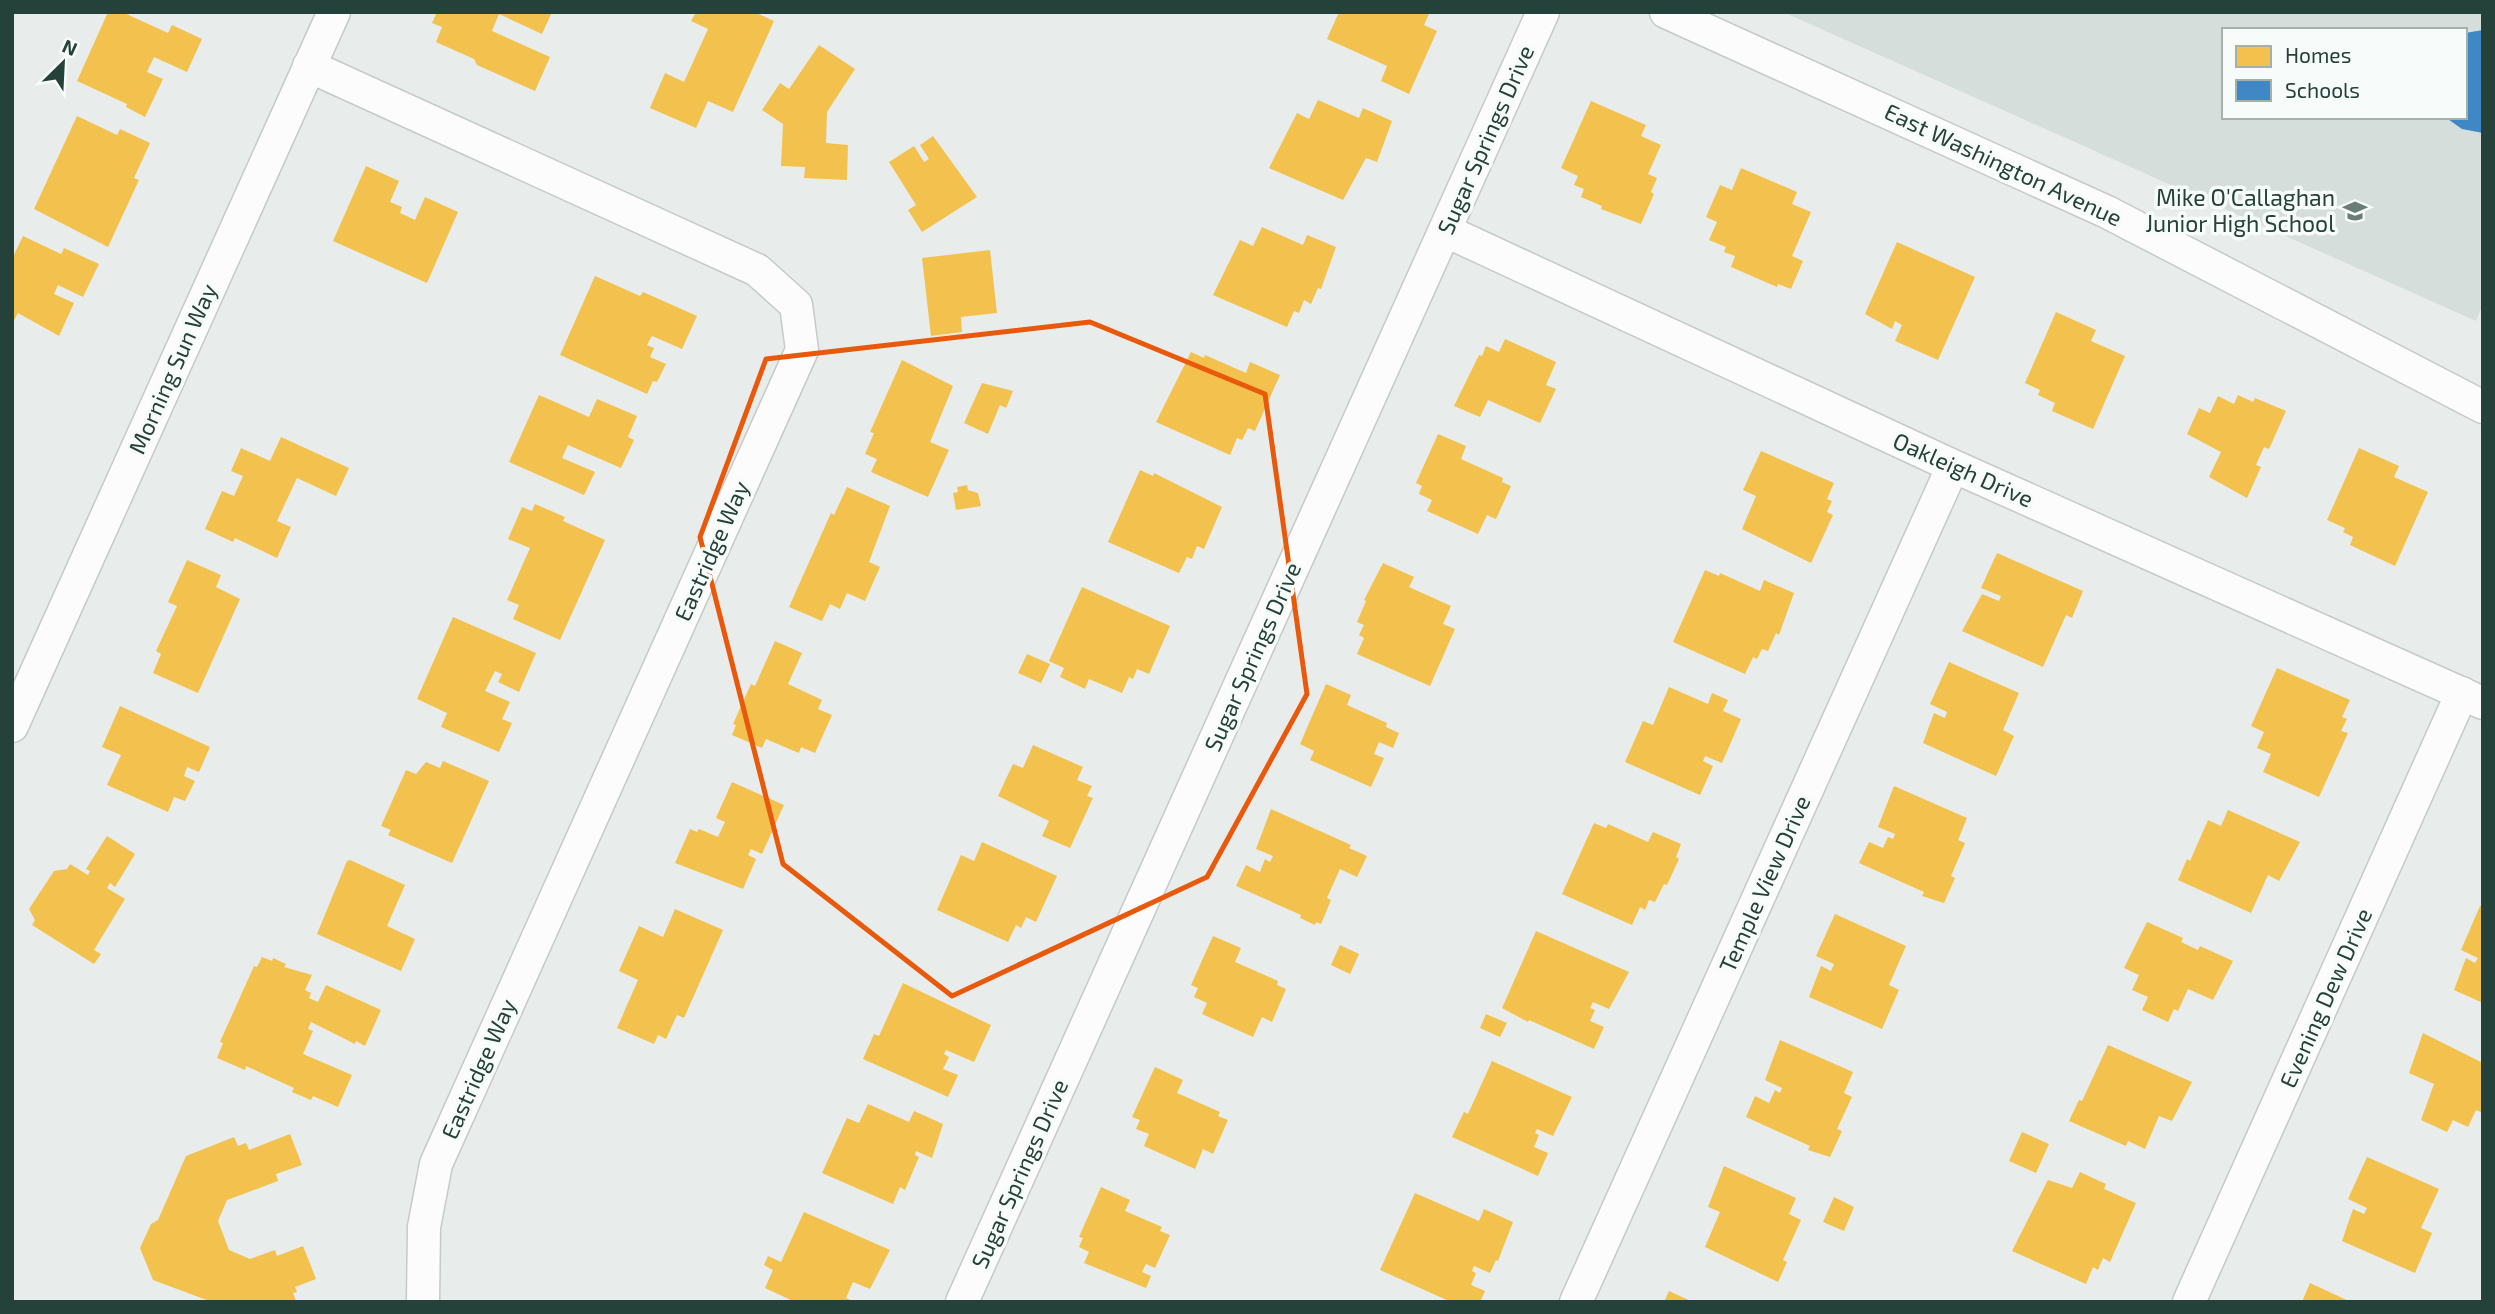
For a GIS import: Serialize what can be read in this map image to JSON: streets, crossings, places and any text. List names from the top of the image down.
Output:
{
  "streets": {
    "street": [
      "Sugar Springs Drive",
      "East Washington Avenue",
      "Morning Sun Way",
      "Oakleigh Drive",
      "Eastridge Way",
      "Temple View Drive",
      "Evening Dew Drive"
    ]
  },
  "crossings": [
    ["Sugar Springs Drive", "Oakleigh Drive"],
    ["Morning Sun Way", "Eastridge Way"],
    ["Oakleigh Drive", "Temple View Drive"],
    ["Oakleigh Drive", "Evening Dew Drive"]
  ],
  "places": {
    "school or university": ["Mike O'Callaghan Junior High School"]
  },
  "legend": ["Homes", "Schools"],
  "north": "top right"
}
